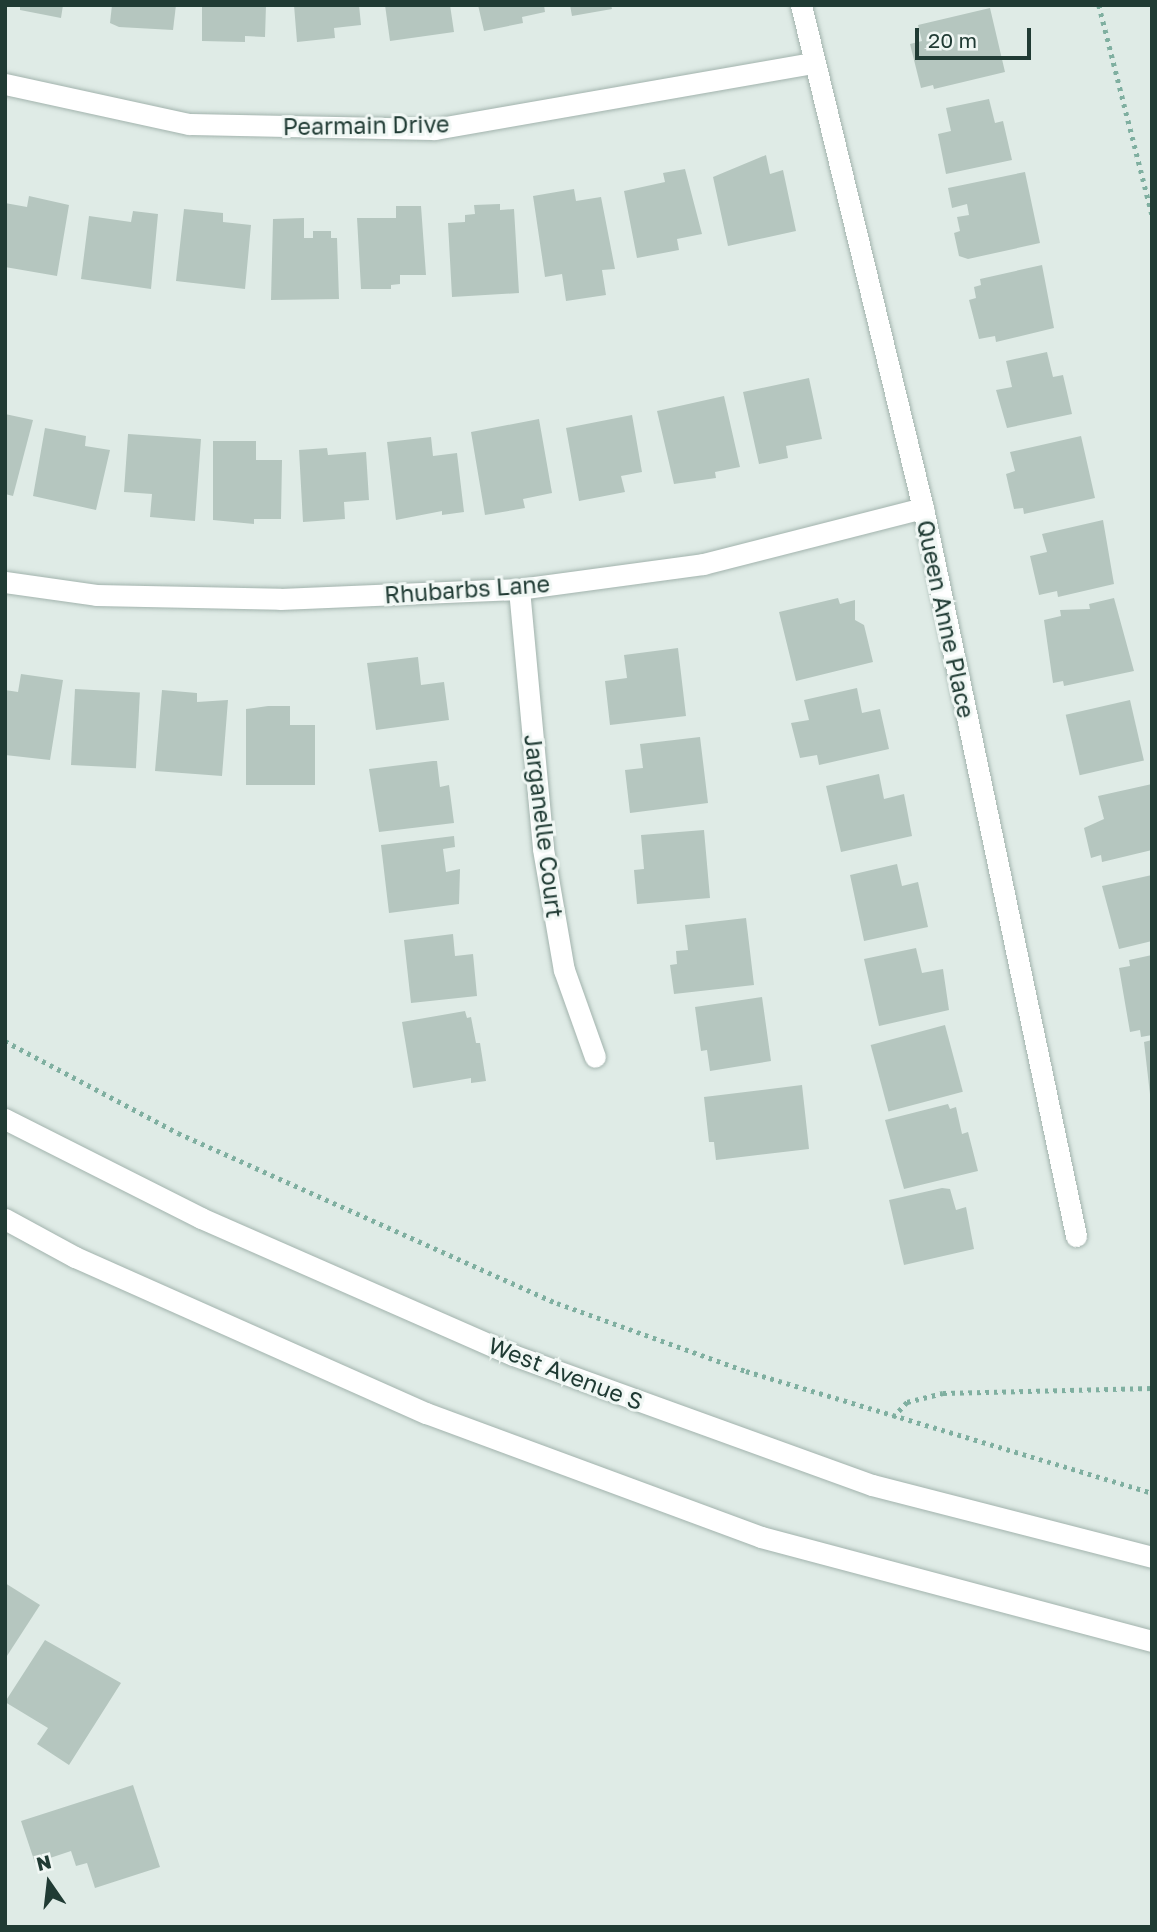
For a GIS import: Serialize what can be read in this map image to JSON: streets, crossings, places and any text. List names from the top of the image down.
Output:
{
  "streets": {
    "street": [
      "Pearmain Drive",
      "Rhubarbs Lane",
      "Queen Anne Place",
      "Jarganelle Court",
      "West Avenue S"
    ]
  },
  "crossings": [
    ["Pearmain Drive", "Queen Anne Place"],
    ["Rhubarbs Lane", "Queen Anne Place"],
    ["Rhubarbs Lane", "Jarganelle Court"]
  ],
  "scale_bar": "20 m",
  "north": "top"
}
